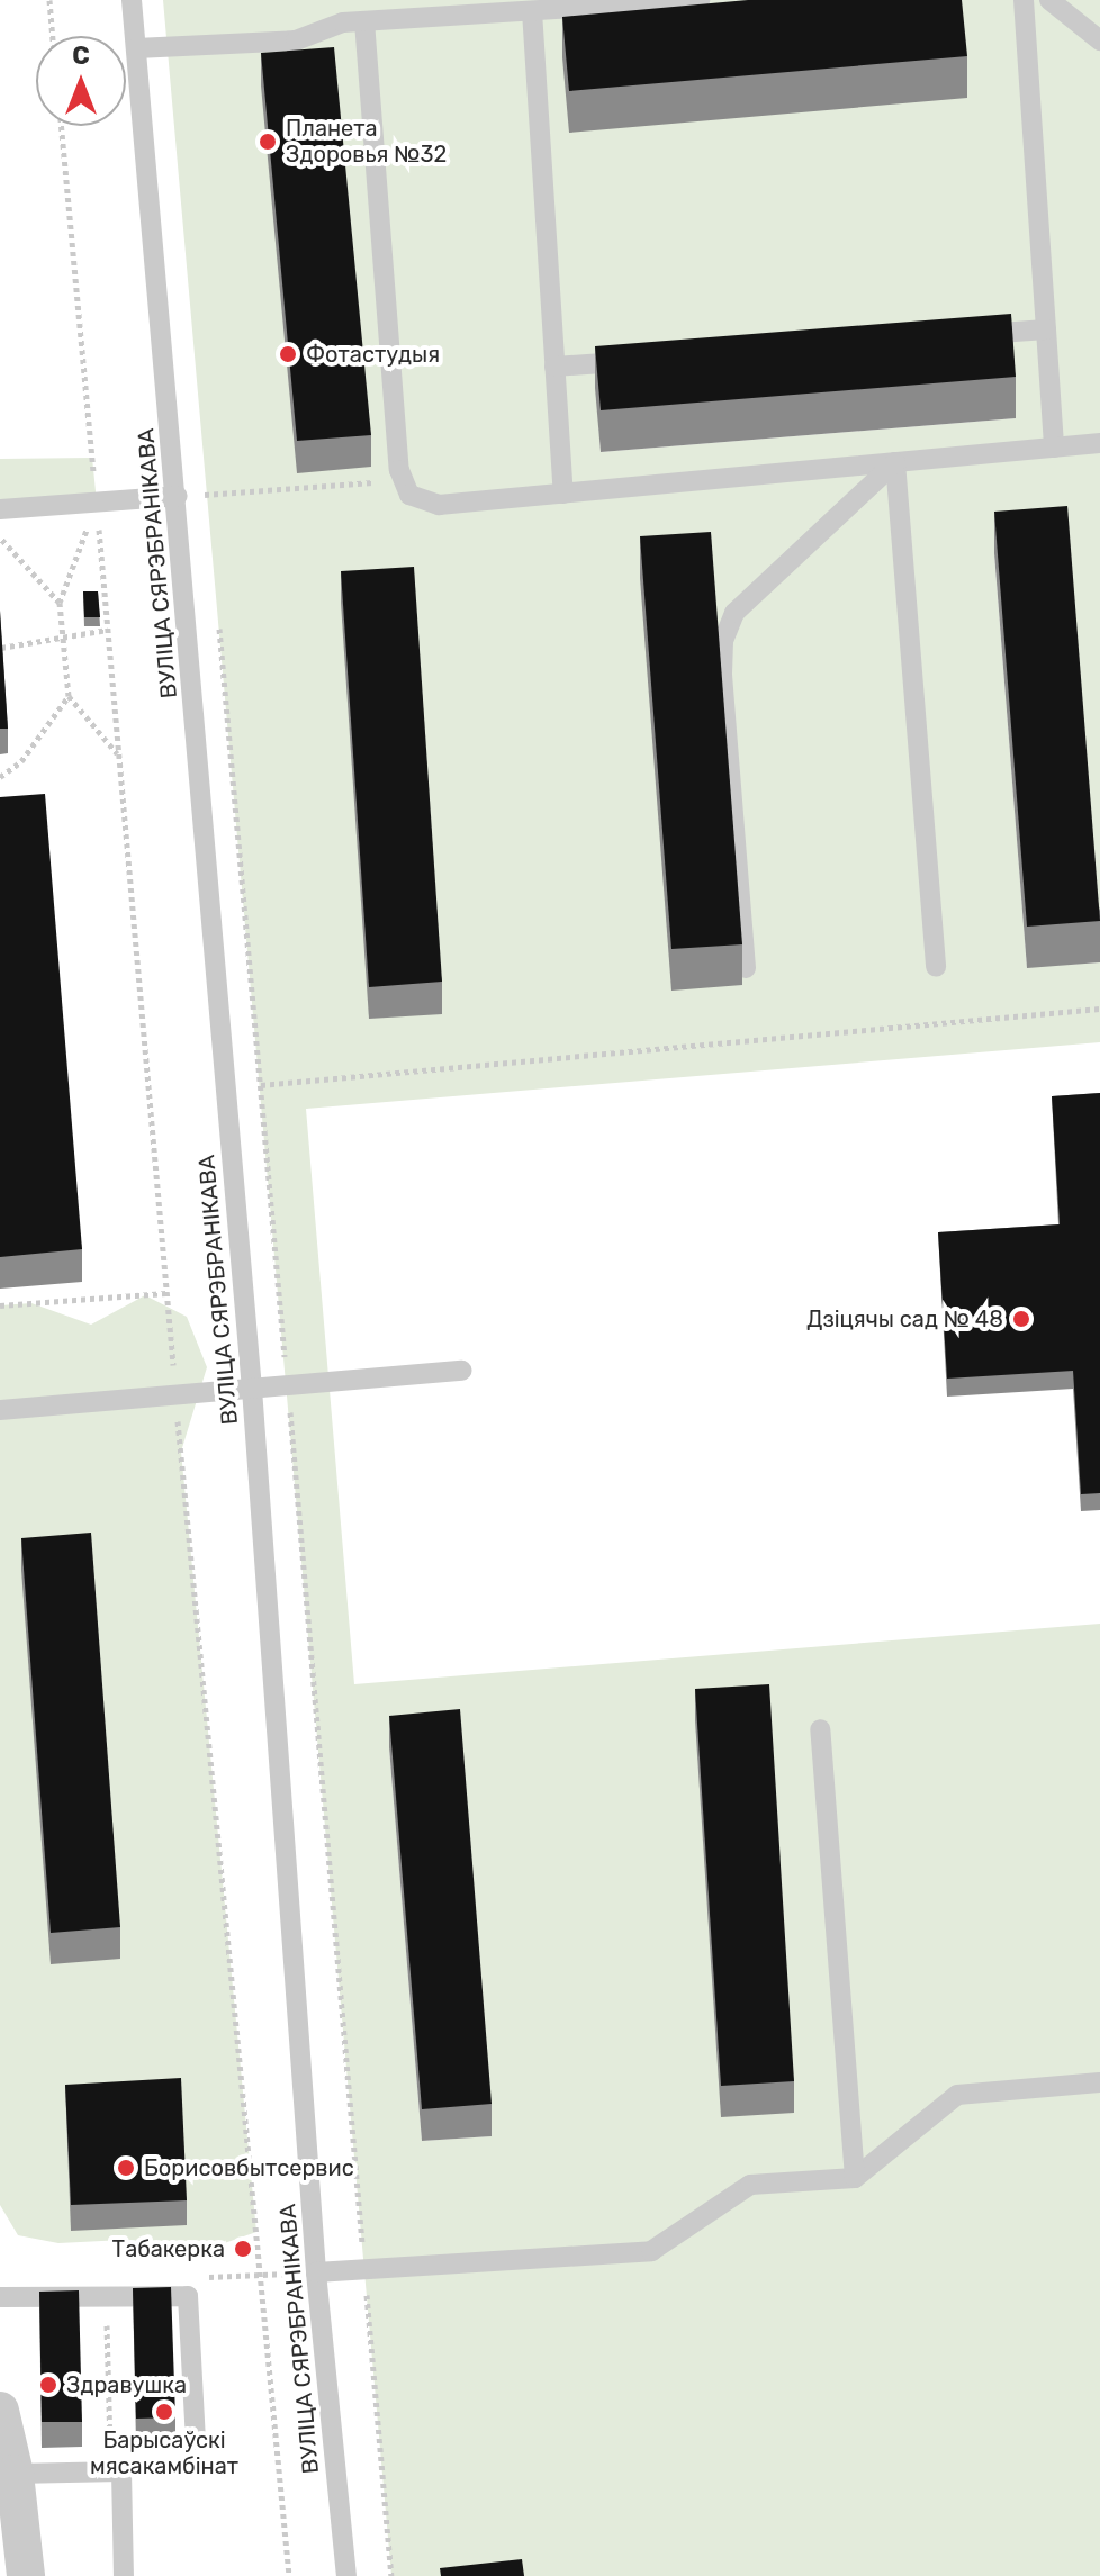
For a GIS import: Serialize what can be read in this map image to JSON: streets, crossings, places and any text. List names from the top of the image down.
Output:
{
  "streets": {
    "lane": ["ВУЛІЦА СЯРЭБРАНІКАВА"]
  },
  "places": [
    "Планета Здоровья №32",
    "Фотастудыя",
    "Дзіцячы сад № 48",
    "Борисовбытсервис",
    "Табакерка",
    "Здравушка",
    "Барысаўскі мясакамбінат"
  ],
  "north": "top"
}
